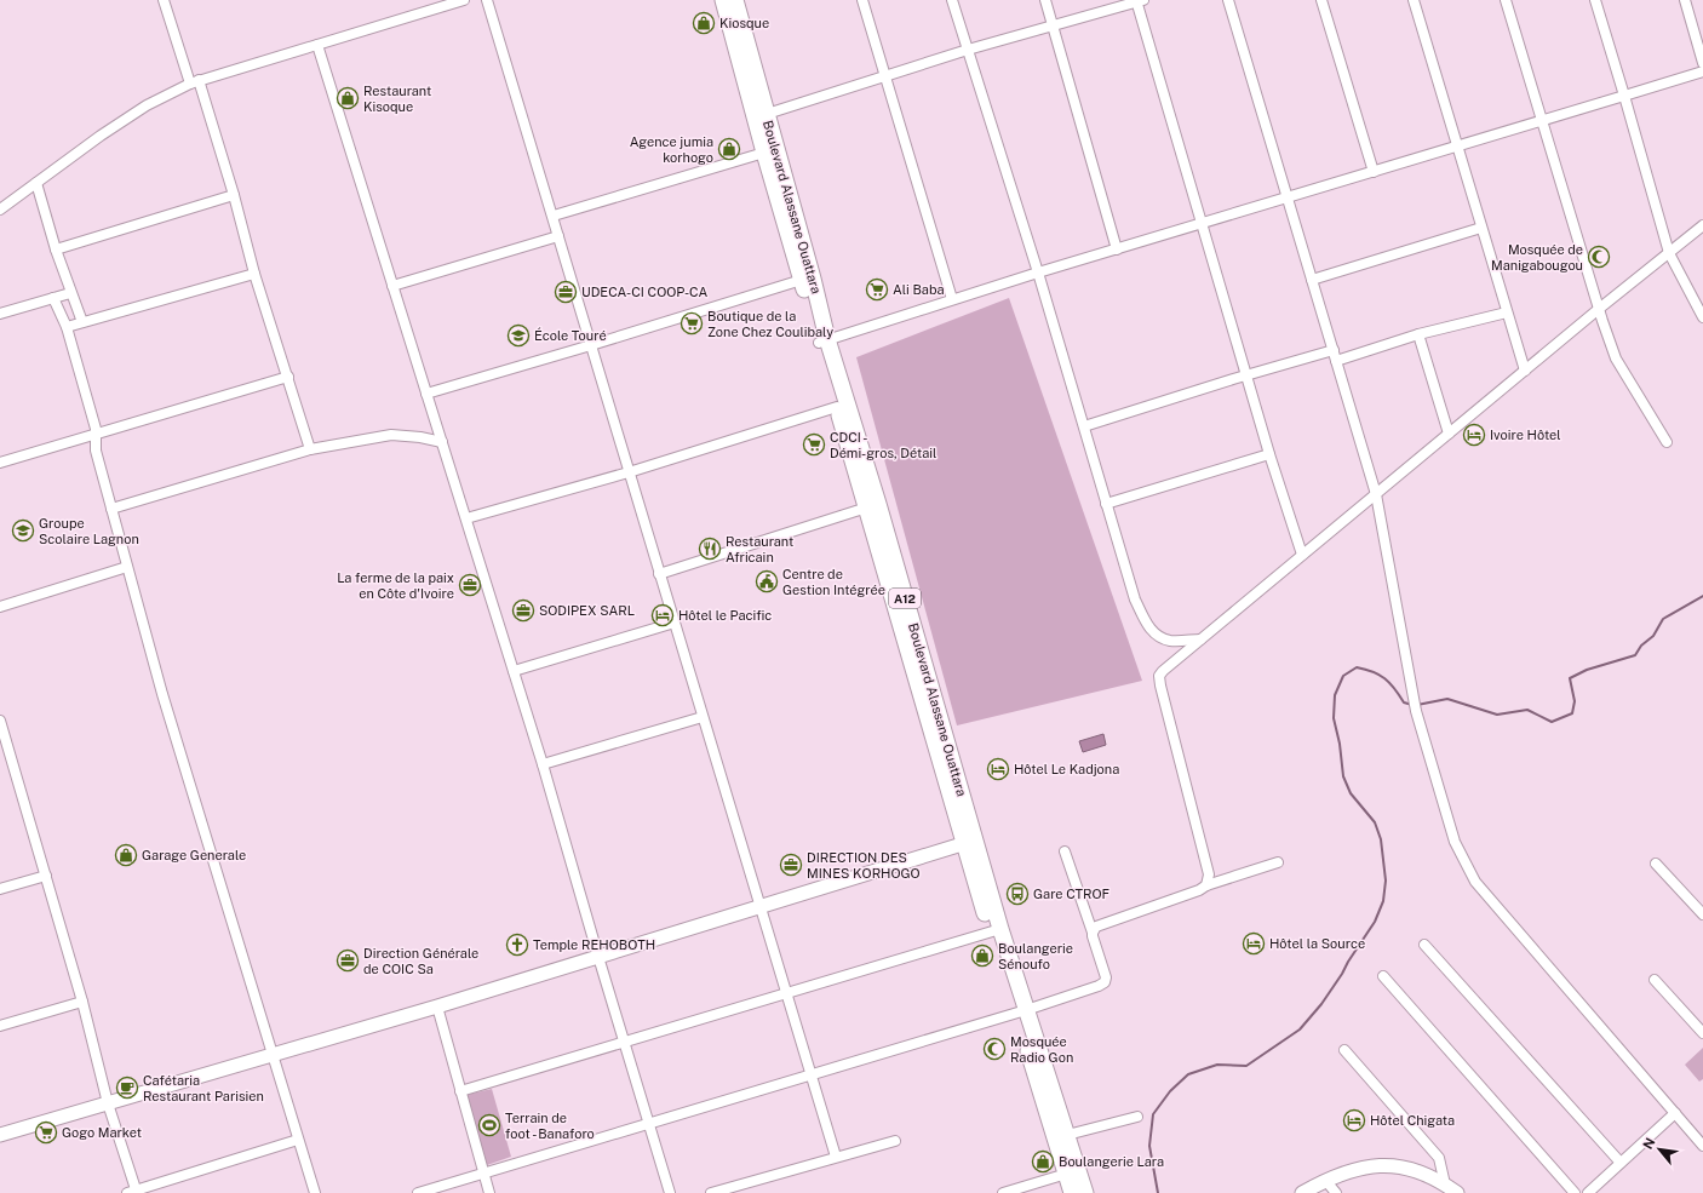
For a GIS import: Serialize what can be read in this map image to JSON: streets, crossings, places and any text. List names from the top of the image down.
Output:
{
  "streets": {
    "main road": ["Boulevard Alassane Ouattara", "A12"]
  },
  "places": {
    "shop": [
      "Kiosque",
      "Restaurant Kisoque",
      "Agence jumia korhogo",
      "Garage Generale",
      "Boulangerie Sénoufo",
      "Boulangerie Lara"
    ],
    "mosque": ["Mosquée de Manigabougou", "Mosquée Radio Gon"],
    "supermarket": [
      "Ali Baba",
      "Boutique de la Zone Chez Coulibaly",
      "CDCI - Démi-gros, Détail",
      "Gogo Market"
    ],
    "office": [
      "UDECA-CI COOP-CA",
      "La ferme de la paix en Côte d'Ivoire",
      "SODIPEX SARL",
      "DIRECTION DES MINES KORHOGO",
      "Direction Générale de COIC Sa"
    ],
    "school or university": ["École Touré", "Groupe Scolaire Lagnon"],
    "hotel": [
      "Ivoire Hôtel",
      "Hôtel le Pacific",
      "Hôtel Le Kadjona",
      "Hôtel la Source",
      "Hôtel Chigata"
    ],
    "restaurant": ["Restaurant Africain"],
    "public building": ["Centre de Gestion Intégrée"],
    "bus stop": ["Gare CTROF"],
    "church": ["Temple REHOBOTH"],
    "cafe": ["Cafétaria Restaurant Parisien"],
    "sports": ["Terrain de foot - Banaforo"]
  },
  "north": "top left"
}
